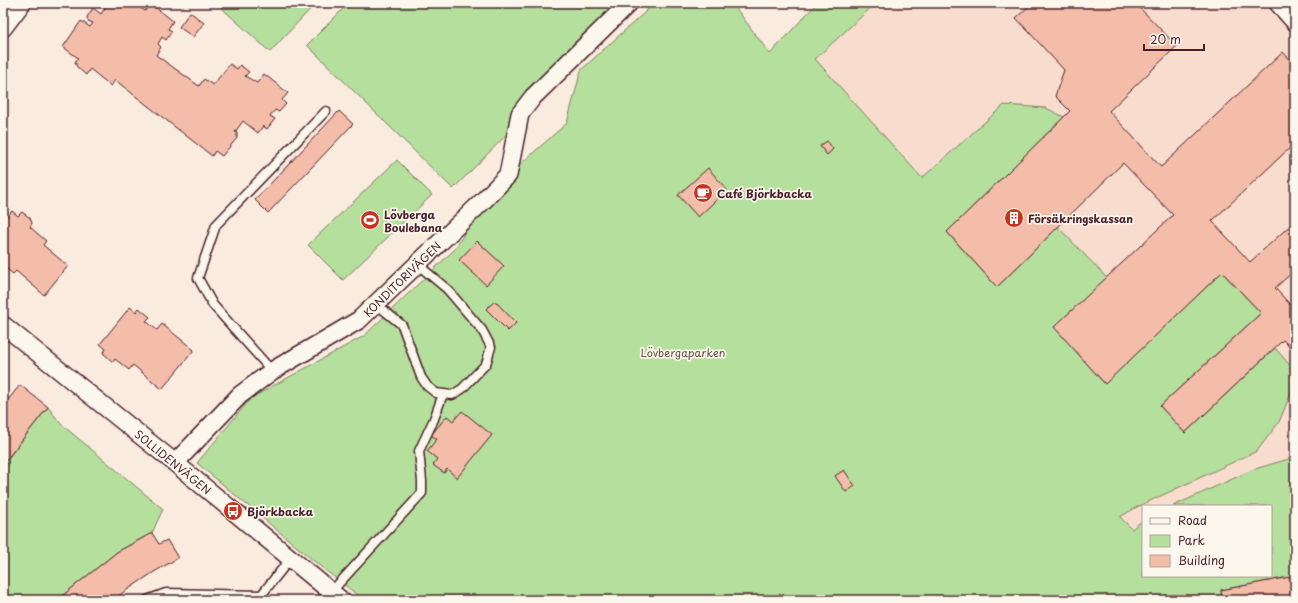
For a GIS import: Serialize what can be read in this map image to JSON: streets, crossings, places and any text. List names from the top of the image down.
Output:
{
  "streets": {
    "street": ["KONDITORIVÄGEN", "SOLLIDENVÄGEN"]
  },
  "crossings": [
    ["KONDITORIVÄGEN", "SOLLIDENVÄGEN"]
  ],
  "parks": ["Lövbergaparken"],
  "places": {
    "cafe": ["Café Björkbacka"],
    "building": ["Försäkringskassan"],
    "sports": ["Lövberga Boulebana"],
    "bus stop": ["Björkbacka"]
  },
  "legend": ["Road", "Park", "Building"],
  "scale_bar": "20 m"
}
